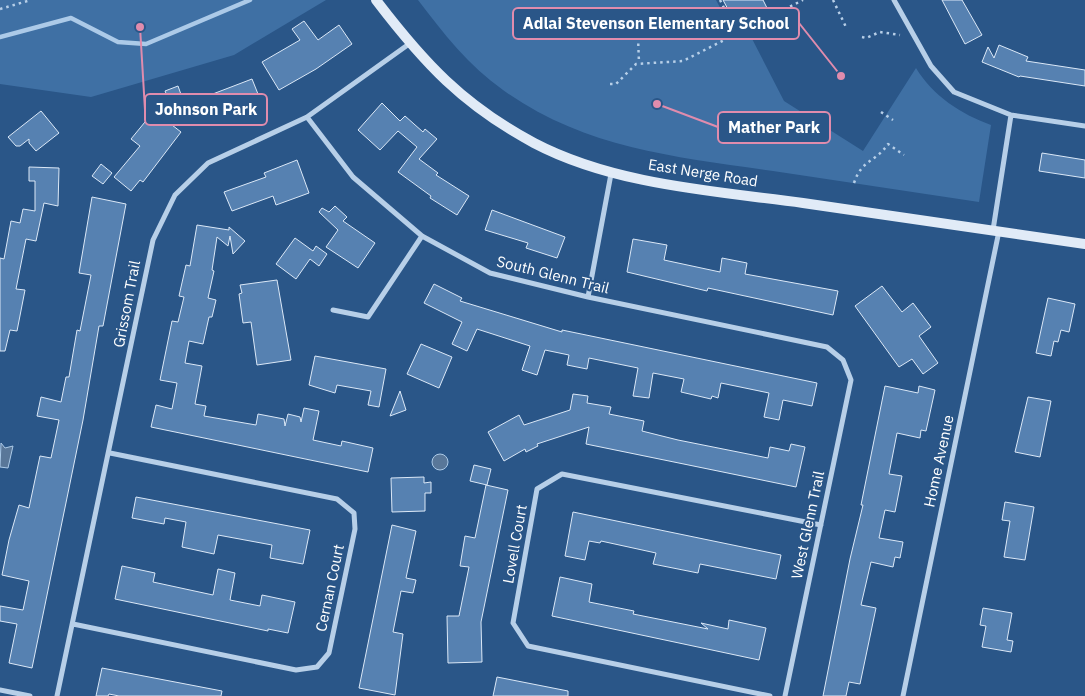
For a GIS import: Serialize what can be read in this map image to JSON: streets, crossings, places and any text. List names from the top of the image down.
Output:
{
  "streets": {
    "main road": ["East Nerge Road"],
    "street": [
      "South Glenn Trail",
      "Grissom Trail",
      "Home Avenue",
      "West Glenn Trail",
      "Lovell Court",
      "Cernan Court"
    ]
  },
  "crossings": [
    ["East Nerge Road", "Grissom Trail"],
    ["East Nerge Road", "Home Avenue"],
    ["South Glenn Trail", "Grissom Trail"],
    ["South Glenn Trail", "West Glenn Trail"],
    ["Grissom Trail", "Cernan Court"],
    ["West Glenn Trail", "Lovell Court"]
  ],
  "places": ["Johnson Park", "Adlai Stevenson Elementary School", "Mather Park"]
}
